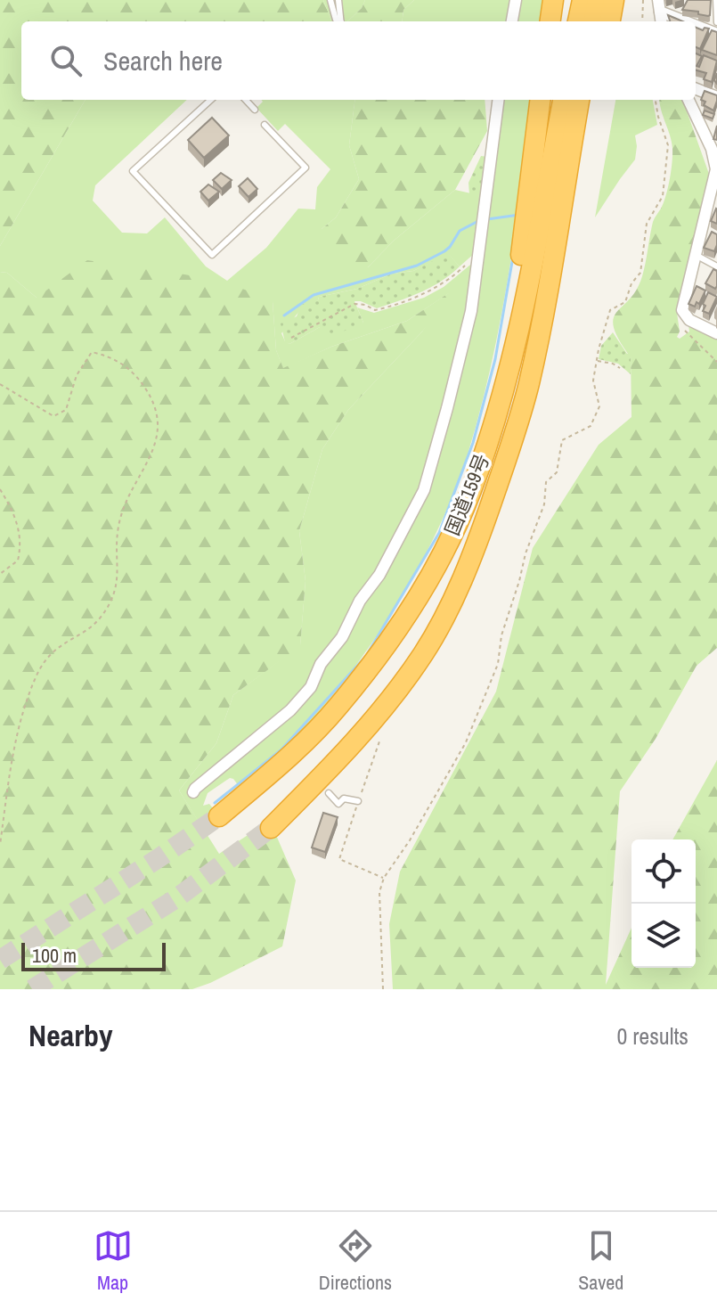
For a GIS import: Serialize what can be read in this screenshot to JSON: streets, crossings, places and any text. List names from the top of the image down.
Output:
{
  "streets": {
    "highway": ["国道159号"]
  },
  "scale_bar": "100 m",
  "page": {
    "search": "Search here",
    "scale": "100 m",
    "heading": ["Nearby", "0 results"],
    "nav": ["Map", "Directions", "Saved"]
  }
}
